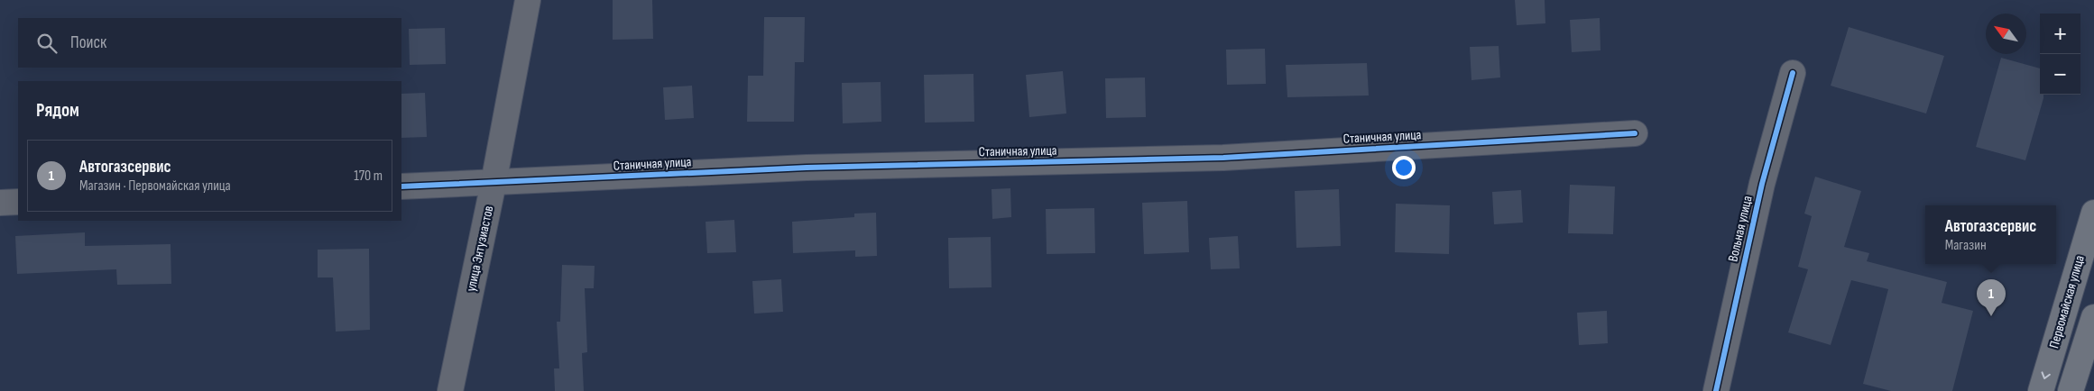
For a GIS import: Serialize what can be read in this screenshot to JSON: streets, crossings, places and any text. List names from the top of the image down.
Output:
{
  "streets": {
    "main road": ["Первомайская улица"],
    "street": ["Станичная улица", "Вольная улица", "улица Энтузиастов"]
  },
  "crossings": [
    ["Станичная улица", "улица Энтузиастов"]
  ],
  "north": "top left",
  "page": {
    "map_buttons": ["+", "−"],
    "search": "Поиск",
    "heading": "Рядом",
    "list": [
      {
        "mark": "1",
        "name": "Автогазсервис",
        "note": "Магазин · Первомайская улица",
        "value": "170 m"
      }
    ],
    "popup": ["Автогазсервис", "Магазин"],
    "pins": "1"
  }
}
